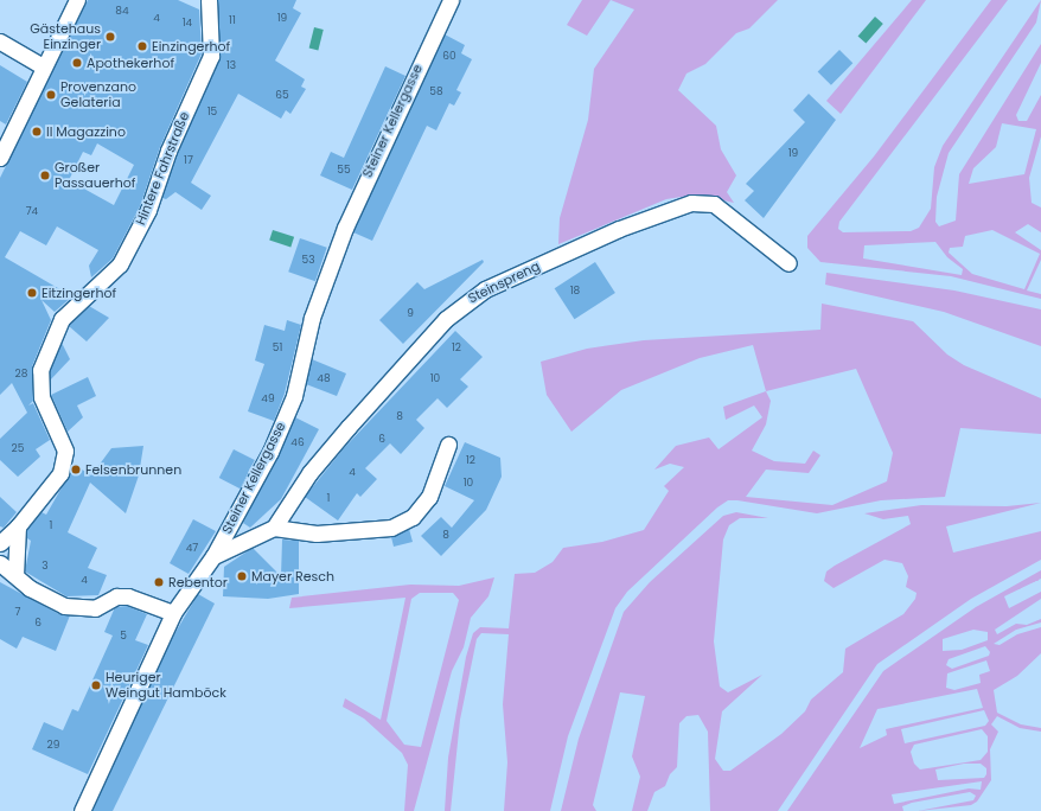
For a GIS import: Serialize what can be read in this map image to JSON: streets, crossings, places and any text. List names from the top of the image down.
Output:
{
  "streets": {
    "street": ["Steiner Kellergasse", "Hintere Fahrstraße", "Steinspreng"]
  },
  "places": [
    "Gästehaus Einzinger",
    "Einzingerhof",
    "Apothekerhof",
    "Provenzano Gelateria",
    "Il Magazzino",
    "Großer Passauerhof",
    "Eitzingerhof",
    "Felsenbrunnen",
    "Mayer Resch",
    "Rebentor",
    "Heuriger Weingut Hamböck"
  ],
  "house_numbers": [
    "84",
    "4",
    "19",
    "11",
    "14",
    "60",
    "13",
    "58",
    "65",
    "15",
    "19",
    "17",
    "55",
    "74",
    "53",
    "18",
    "9",
    "51",
    "12",
    "28",
    "48",
    "10",
    "49",
    "8",
    "6",
    "46",
    "25",
    "12",
    "4",
    "10",
    "1",
    "1",
    "8",
    "47",
    "3",
    "4",
    "7",
    "6",
    "5",
    "29"
  ]
}
